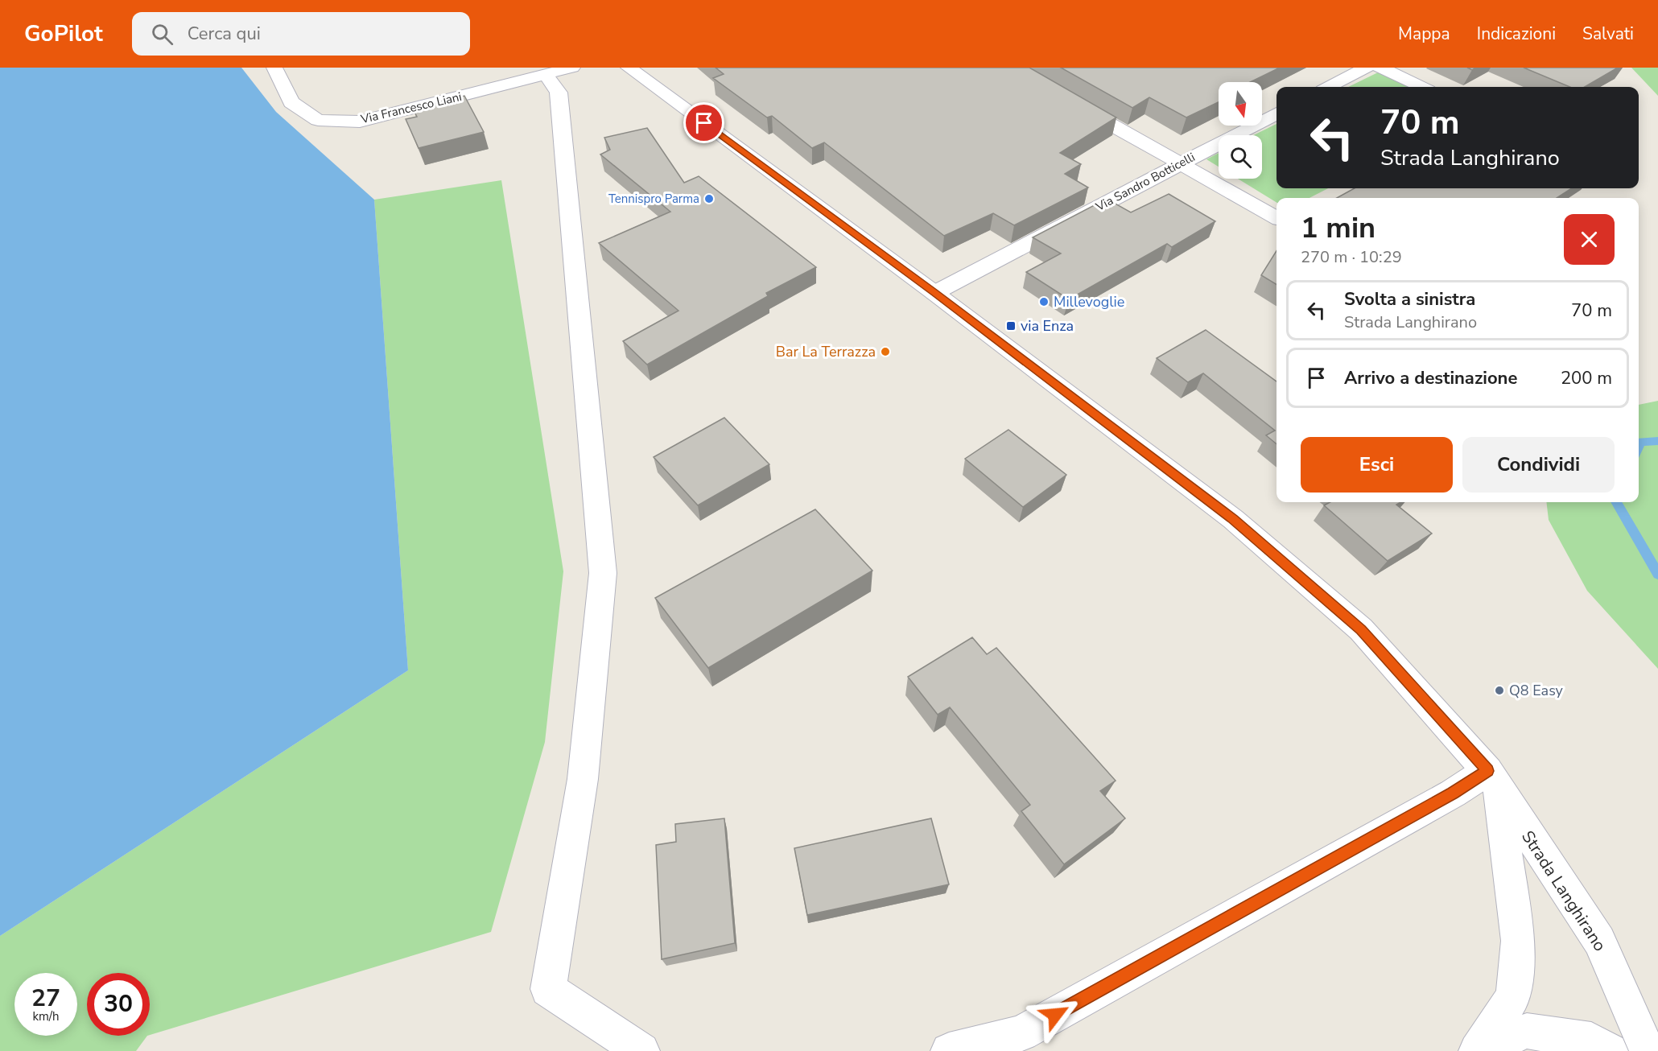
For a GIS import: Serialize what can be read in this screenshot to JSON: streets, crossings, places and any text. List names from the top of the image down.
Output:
{
  "streets": {
    "street": ["Via Francesco Liani", "Via Sandro Botticelli", "Strada Langhirano"]
  },
  "crossings": [
    ["Via Sandro Botticelli", "Strada Langhirano"]
  ],
  "places": {
    "other": [
      "Tennispro Parma",
      "Millevoglie",
      "Bar La Terrazza",
      "Q8 Easy"
    ],
    "transit": ["via Enza"]
  },
  "north": "bottom",
  "page": {
    "header": "GoPilot",
    "search": "Cerca qui",
    "nav": ["Mappa", "Indicazioni", "Salvati"],
    "turn": ["70 m", "Strada Langhirano"],
    "heading": ["1 min", "270 m · 10:29"],
    "list": [
      {
        "name": "Svolta a sinistra",
        "note": "Strada Langhirano",
        "value": "70 m"
      },
      {
        "name": "Arrivo a destinazione",
        "value": "200 m"
      }
    ],
    "buttons": ["Esci", "Condividi"],
    "speed": "27 km/h",
    "limit": "30"
  }
}
